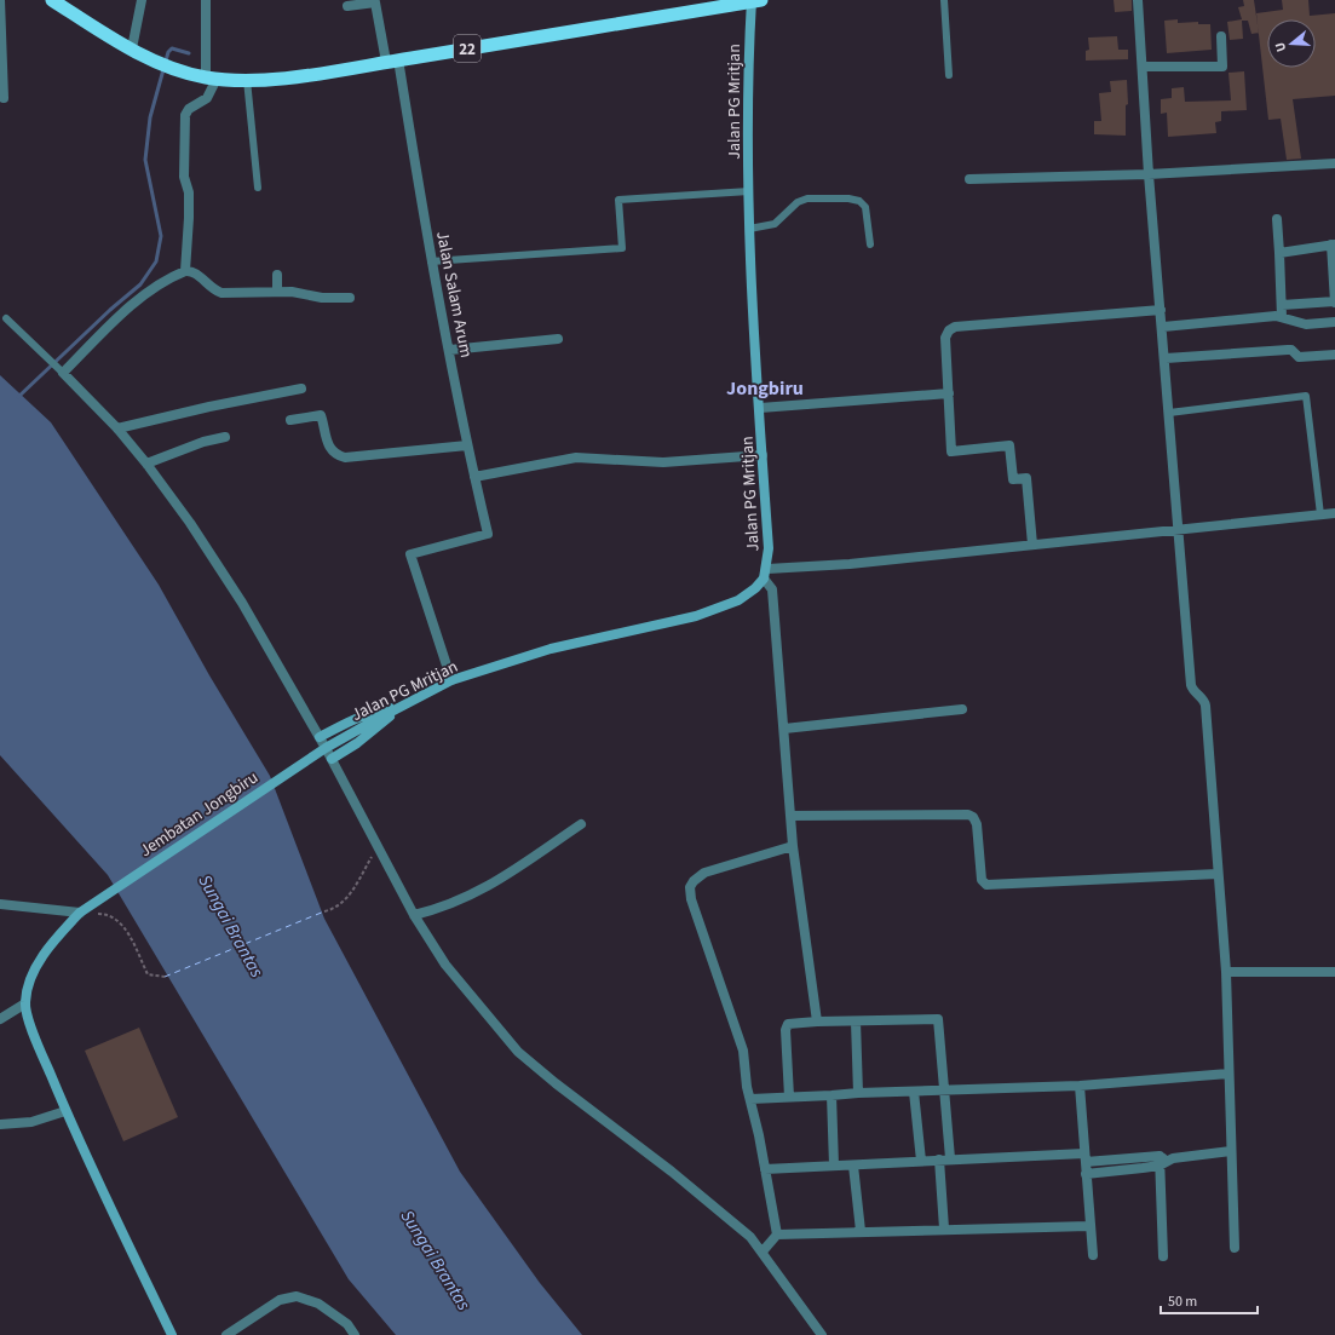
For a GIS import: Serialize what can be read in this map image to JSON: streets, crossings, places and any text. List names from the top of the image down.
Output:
{
  "streets": {
    "highway": ["22"],
    "main road": ["Jalan PG Mritjan", "Jembatan Jongbiru"],
    "street": ["Jalan Salam Arum"]
  },
  "crossings": [
    ["22", "Jalan PG Mritjan"],
    ["22", "Jalan Salam Arum"],
    ["Jalan PG Mritjan", "Jalan Salam Arum"],
    ["Jalan PG Mritjan", "Jembatan Jongbiru"]
  ],
  "districts": ["Jongbiru"],
  "water": ["Sungai Brantas"],
  "scale_bar": "50 m",
  "north": "left"
}
